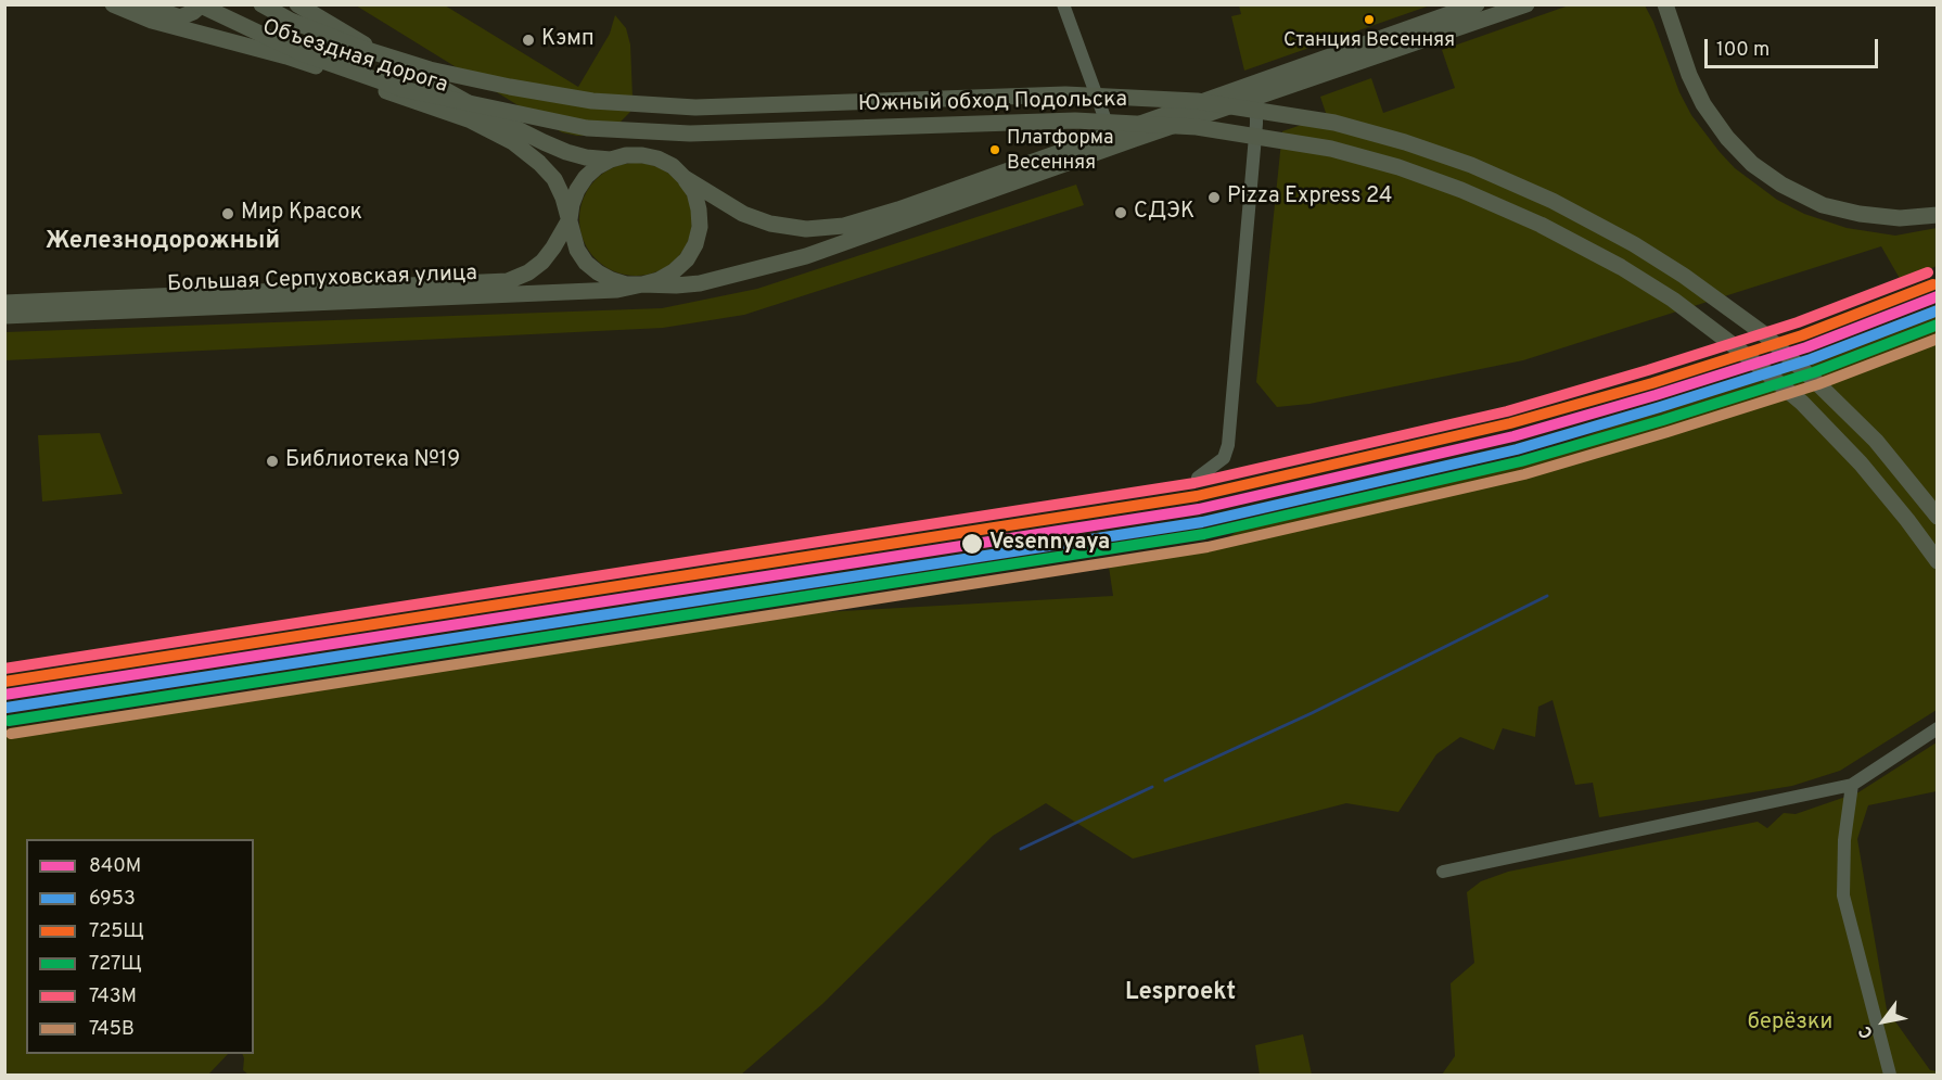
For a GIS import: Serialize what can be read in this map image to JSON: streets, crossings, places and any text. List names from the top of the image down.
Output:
{
  "streets": {
    "main road": ["Объездная дорога", "Южный обход Подольска", "Большая Серпуховская улица"]
  },
  "crossings": [
    ["Объездная дорога", "Большая Серпуховская улица"]
  ],
  "districts": ["Железнодорожный", "Lesproekt"],
  "parks": ["берёзки"],
  "places": [
    "Станция Весенняя",
    "Кэмп",
    "Платформа Весенняя",
    "Pizza Express 24",
    "СДЭК",
    "Мир Красок",
    "Библиотека №19",
    "Vesennyaya"
  ],
  "lines": [
    "transit line 743М",
    "transit line 725Щ",
    "transit line 840М",
    "transit line 6953",
    "transit line 727Щ",
    "transit line 745В"
  ],
  "legend": [
    "840М",
    "6953",
    "725Щ",
    "727Щ",
    "743М",
    "745В"
  ],
  "scale_bar": "100 m",
  "north": "bottom left"
}
